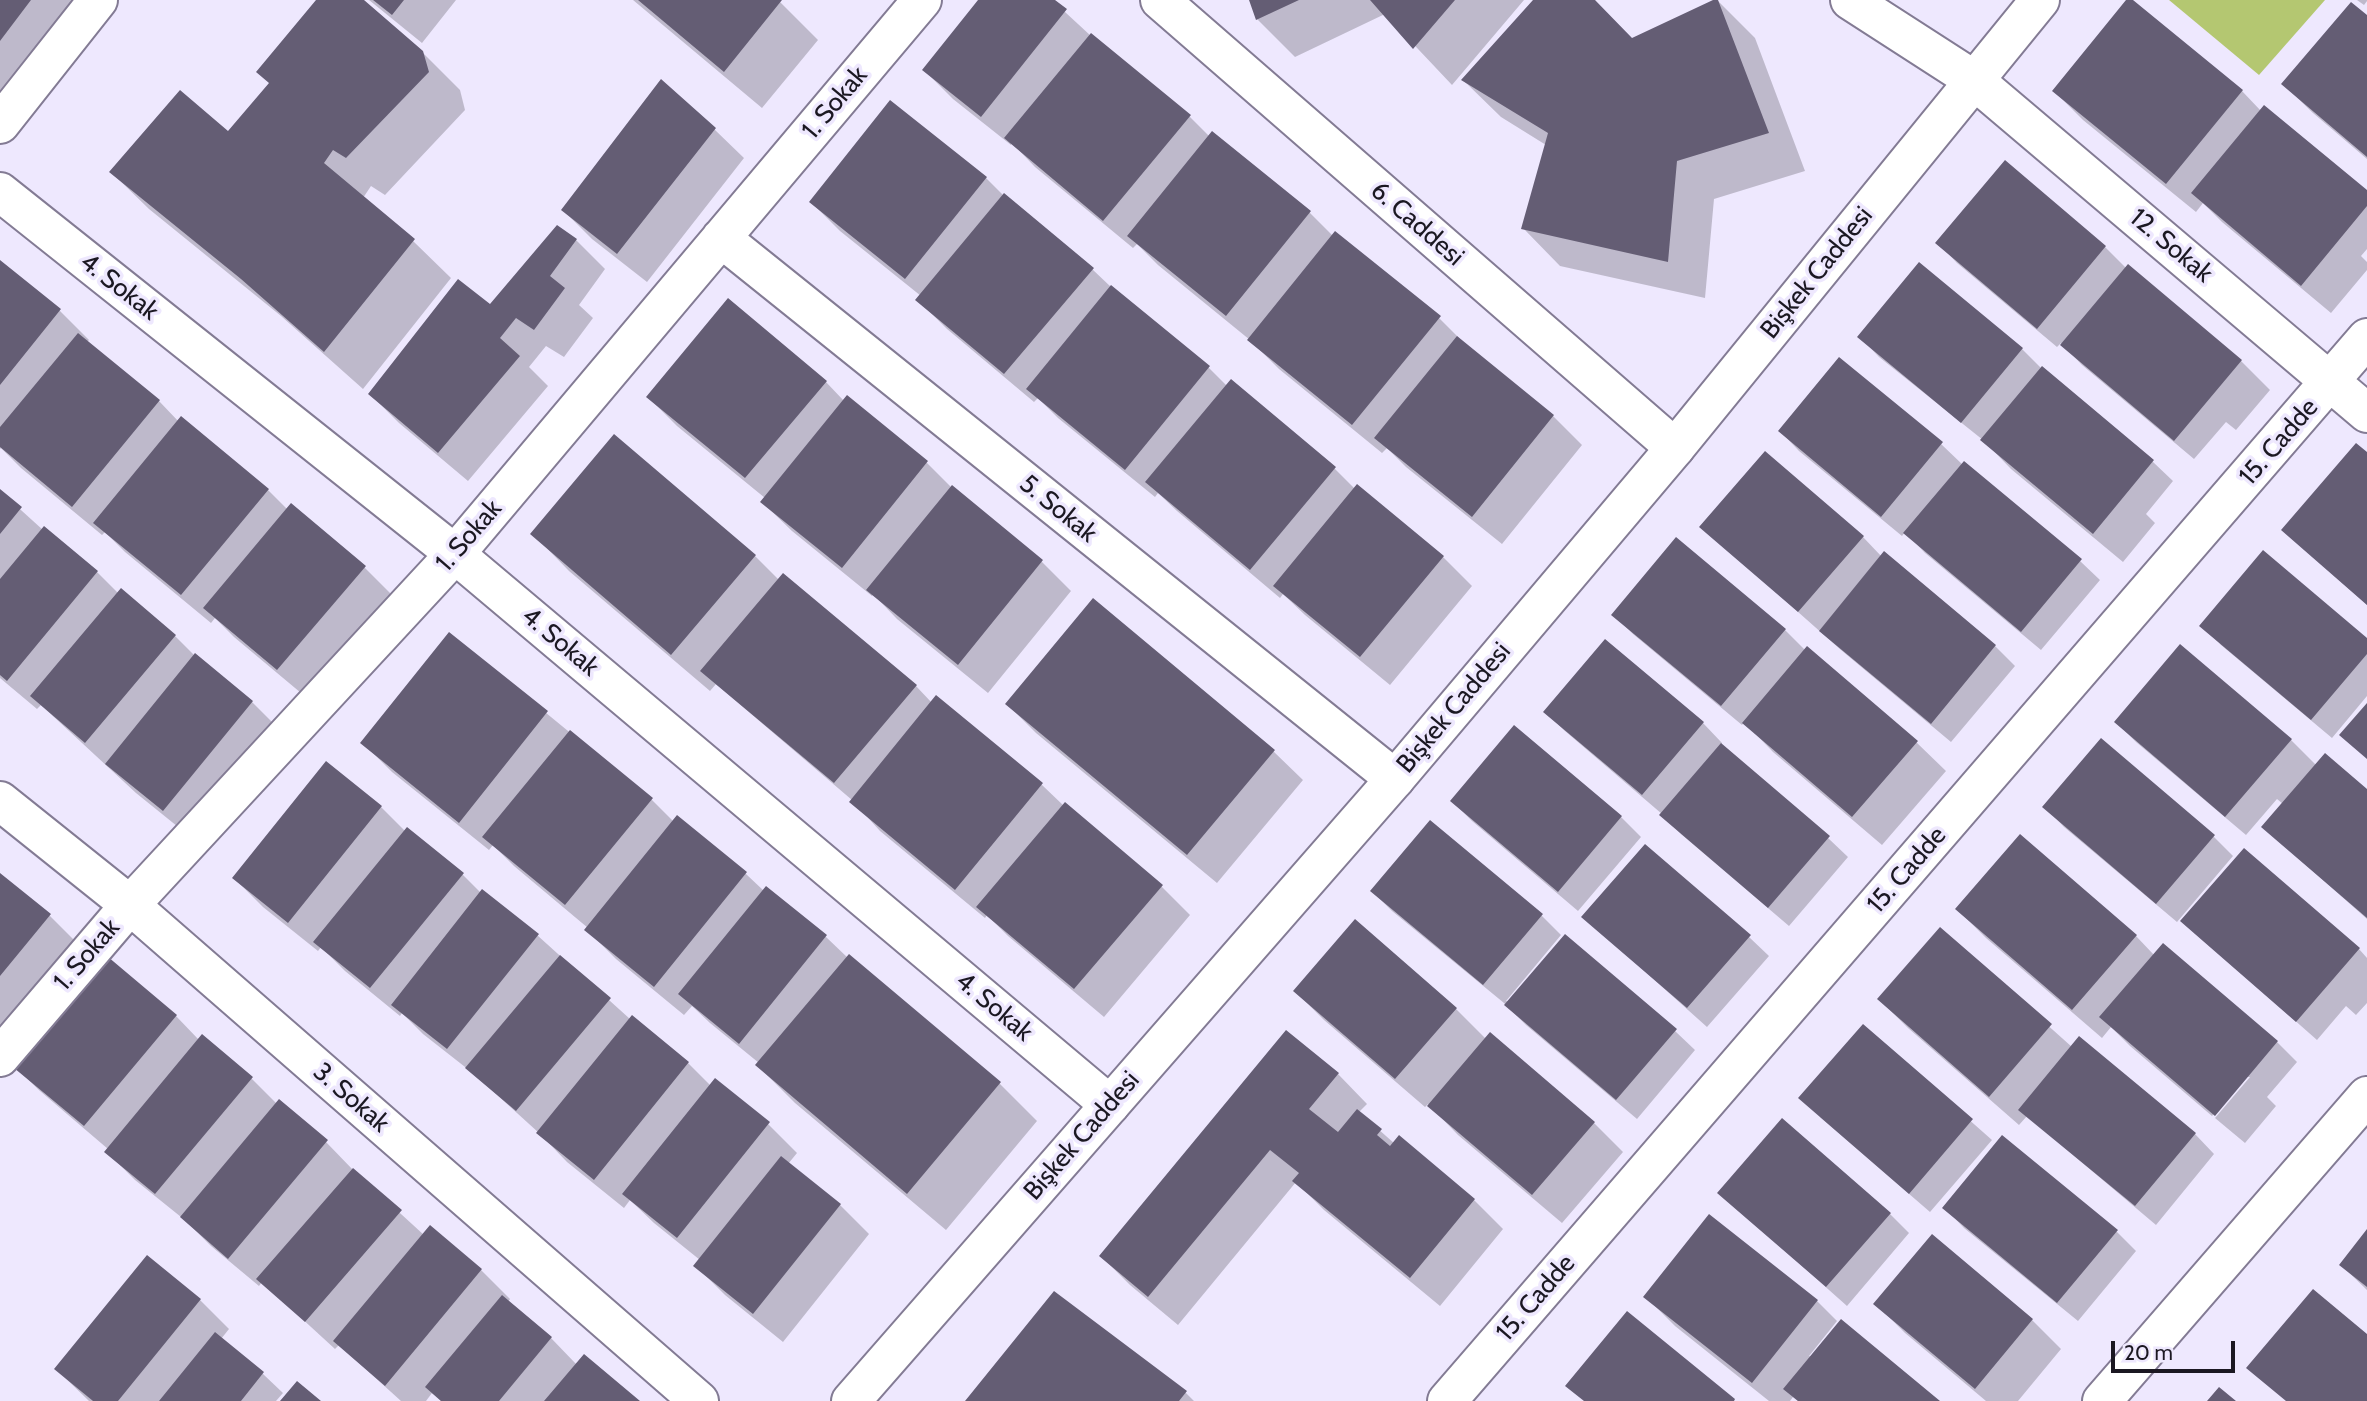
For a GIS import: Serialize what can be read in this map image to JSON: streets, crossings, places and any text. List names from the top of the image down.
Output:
{
  "streets": {
    "street": [
      "1. Sokak",
      "6. Caddesi",
      "12. Sokak",
      "Bişkek Caddesi",
      "4. Sokak",
      "15. Cadde",
      "5. Sokak",
      "3. Sokak"
    ]
  },
  "crossings": [
    ["1. Sokak", "4. Sokak"],
    ["1. Sokak", "5. Sokak"],
    ["1. Sokak", "3. Sokak"],
    ["6. Caddesi", "Bişkek Caddesi"],
    ["12. Sokak", "Bişkek Caddesi"],
    ["12. Sokak", "15. Cadde"],
    ["Bişkek Caddesi", "4. Sokak"],
    ["Bişkek Caddesi", "5. Sokak"]
  ],
  "scale_bar": "20 m"
}
